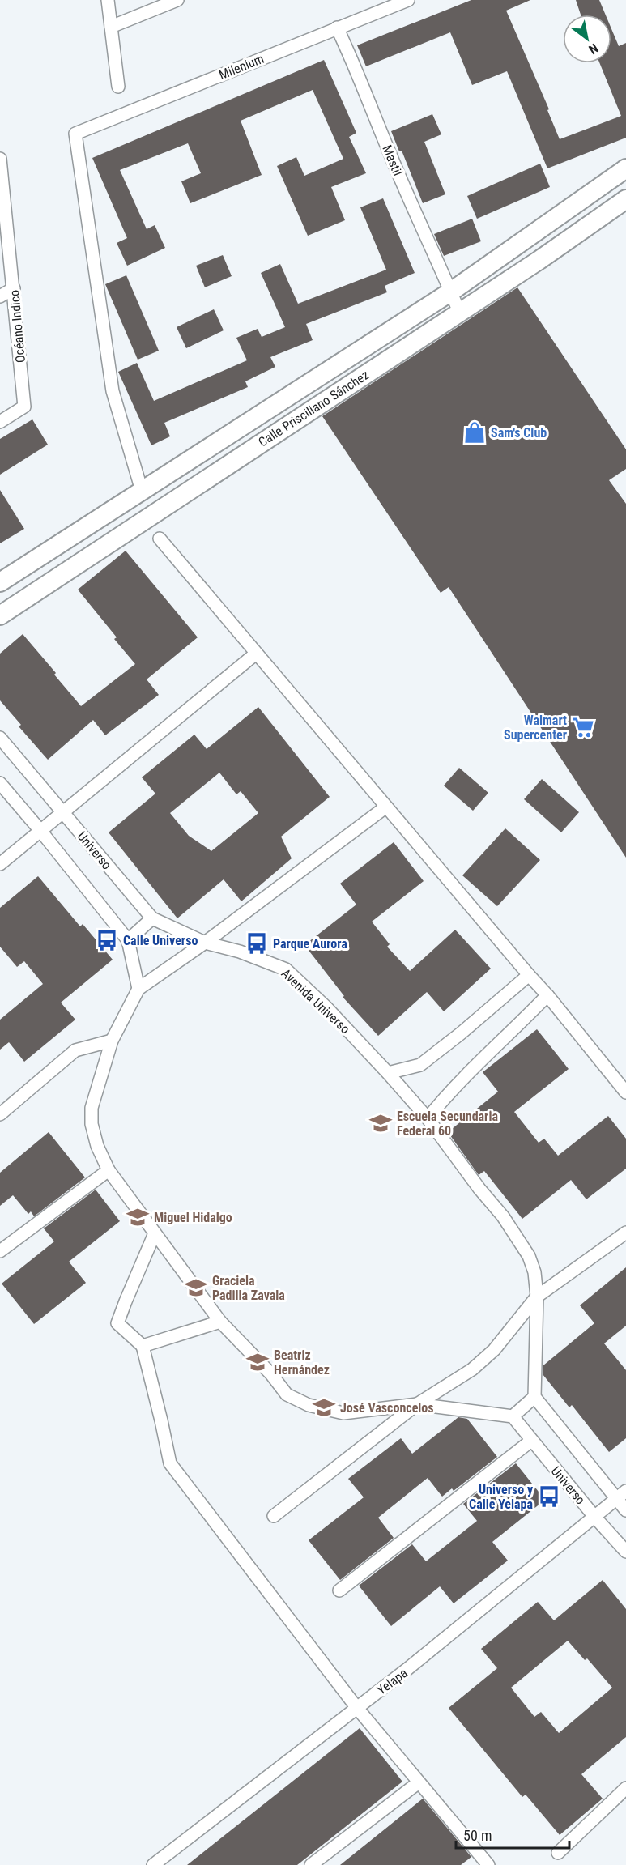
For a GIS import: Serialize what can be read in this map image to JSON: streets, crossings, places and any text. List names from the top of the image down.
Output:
{
  "streets": {
    "main road": ["Calle Prisciliano Sánchez"],
    "street": [
      "Milenium",
      "Mastil",
      "Océano Indico",
      "Universo",
      "Avenida Universo",
      "Yelapa"
    ]
  },
  "crossings": [
    ["Milenium", "Mastil"],
    ["Milenium", "Calle Prisciliano Sánchez"],
    ["Mastil", "Calle Prisciliano Sánchez"],
    ["Universo", "Avenida Universo"],
    ["Universo", "Yelapa"]
  ],
  "places": {
    "shop": ["Sam's Club"],
    "supermarket": ["Walmart Supercenter"],
    "bus stop": ["Calle Universo", "Parque Aurora", "Universo y Calle Yelapa"],
    "school or university": [
      "Escuela Secundaria Federal 60",
      "Miguel Hidalgo",
      "Graciela Padilla Zavala",
      "Beatriz Hernández",
      "José Vasconcelos"
    ]
  },
  "scale_bar": "50 m",
  "north": "bottom right"
}
